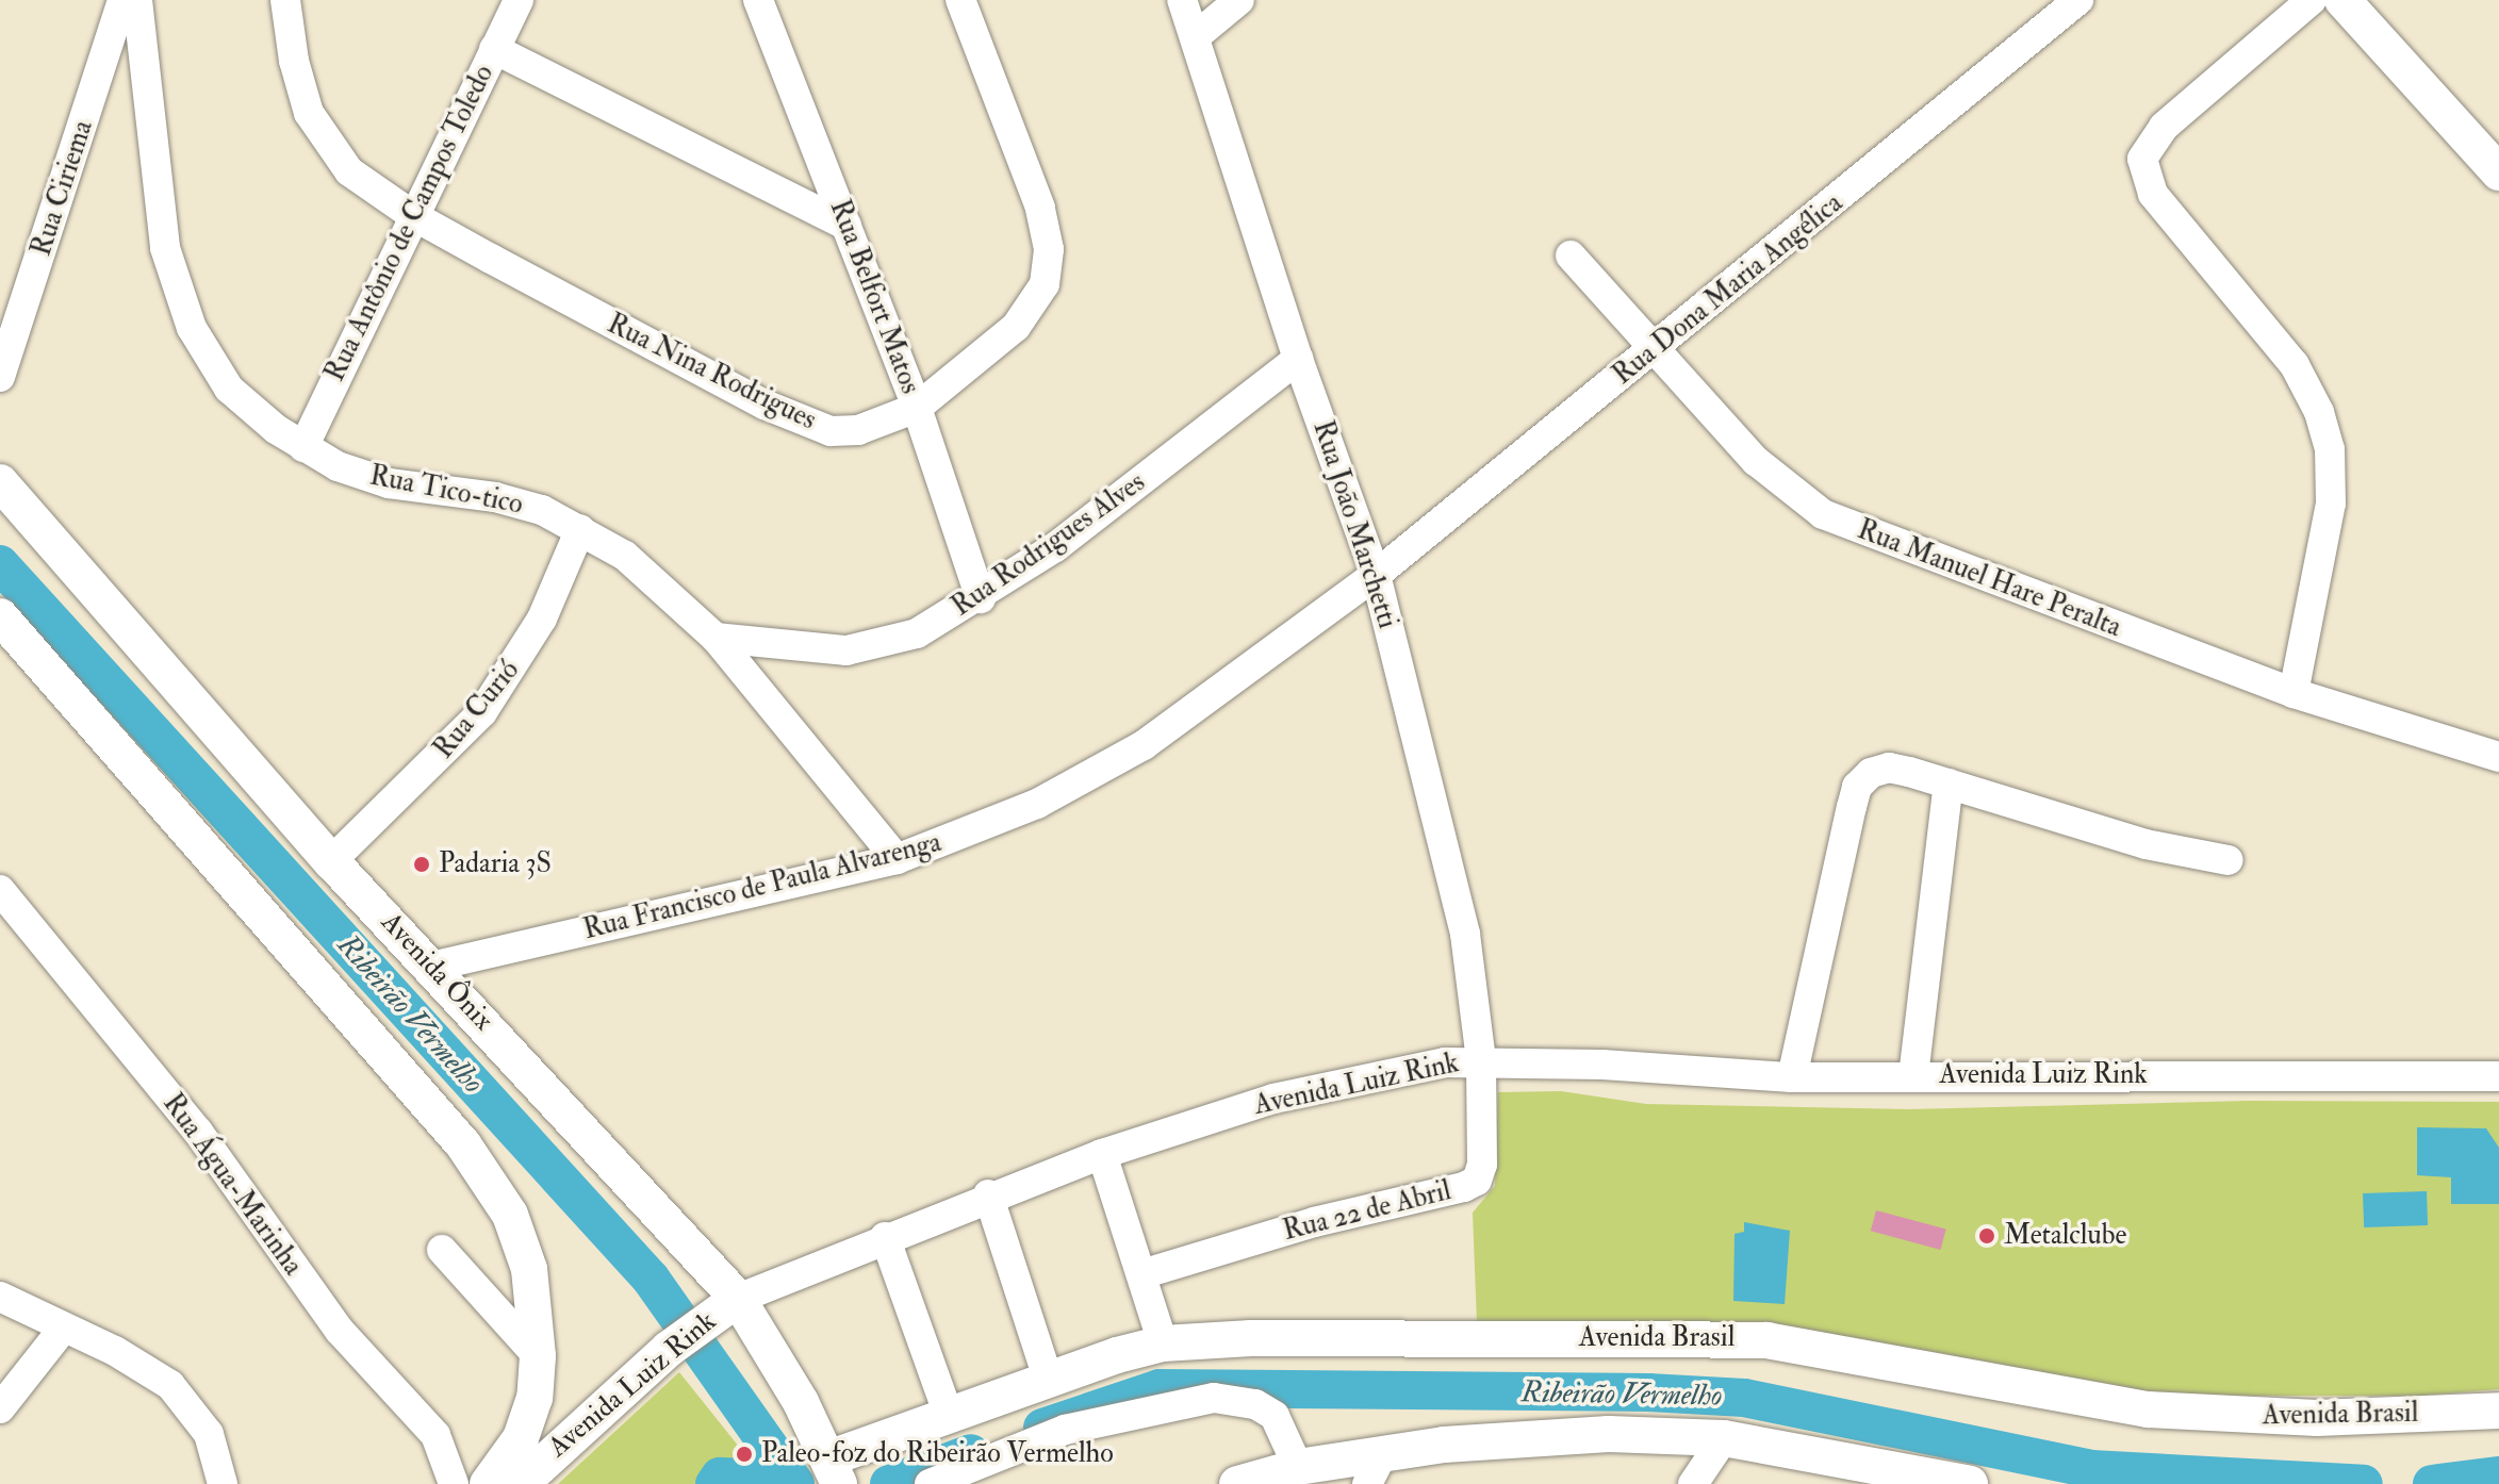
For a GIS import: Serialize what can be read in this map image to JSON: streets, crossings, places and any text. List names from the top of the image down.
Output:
{
  "streets": {
    "main road": ["Avenida Ônix", "Avenida Luiz Rink", "Avenida Brasil"],
    "street": [
      "Rua Ciriema",
      "Rua Antônio de Campos Toledo",
      "Rua Dona Maria Angélica",
      "Rua Belfort Matos",
      "Rua Nina Rodrigues",
      "Rua Tico-tico",
      "Rua João Marchetti",
      "Rua Rodrigues Alves",
      "Rua Manuel Hare Peralta",
      "Rua Curió",
      "Rua Francisco de Paula Alvarenga",
      "Rua Água-Marinha",
      "Rua 22 de Abril"
    ]
  },
  "crossings": [
    ["Rua Antônio de Campos Toledo", "Rua Nina Rodrigues"],
    ["Rua Antônio de Campos Toledo", "Rua Tico-tico"],
    ["Rua Dona Maria Angélica", "Rua João Marchetti"],
    ["Rua Dona Maria Angélica", "Rua Manuel Hare Peralta"],
    ["Rua Dona Maria Angélica", "Rua Francisco de Paula Alvarenga"],
    ["Rua Belfort Matos", "Rua Nina Rodrigues"],
    ["Rua Belfort Matos", "Rua Rodrigues Alves"],
    ["Rua Tico-tico", "Rua Rodrigues Alves"],
    ["Rua Tico-tico", "Rua Curió"],
    ["Rua Tico-tico", "Rua Francisco de Paula Alvarenga"],
    ["Rua João Marchetti", "Rua Rodrigues Alves"],
    ["Rua João Marchetti", "Rua Francisco de Paula Alvarenga"],
    ["Rua João Marchetti", "Avenida Luiz Rink"],
    ["Rua João Marchetti", "Rua 22 de Abril"],
    ["Rua Curió", "Avenida Ônix"],
    ["Rua Francisco de Paula Alvarenga", "Avenida Ônix"],
    ["Avenida Ônix", "Avenida Luiz Rink"],
    ["Avenida Ônix", "Avenida Brasil"],
    ["Avenida Luiz Rink", "Rua 22 de Abril"]
  ],
  "water": ["Ribeirão Vermelho"],
  "places": ["Padaria 3S", "Metalclube", "Paleo-foz do Ribeirão Vermelho"]
}
